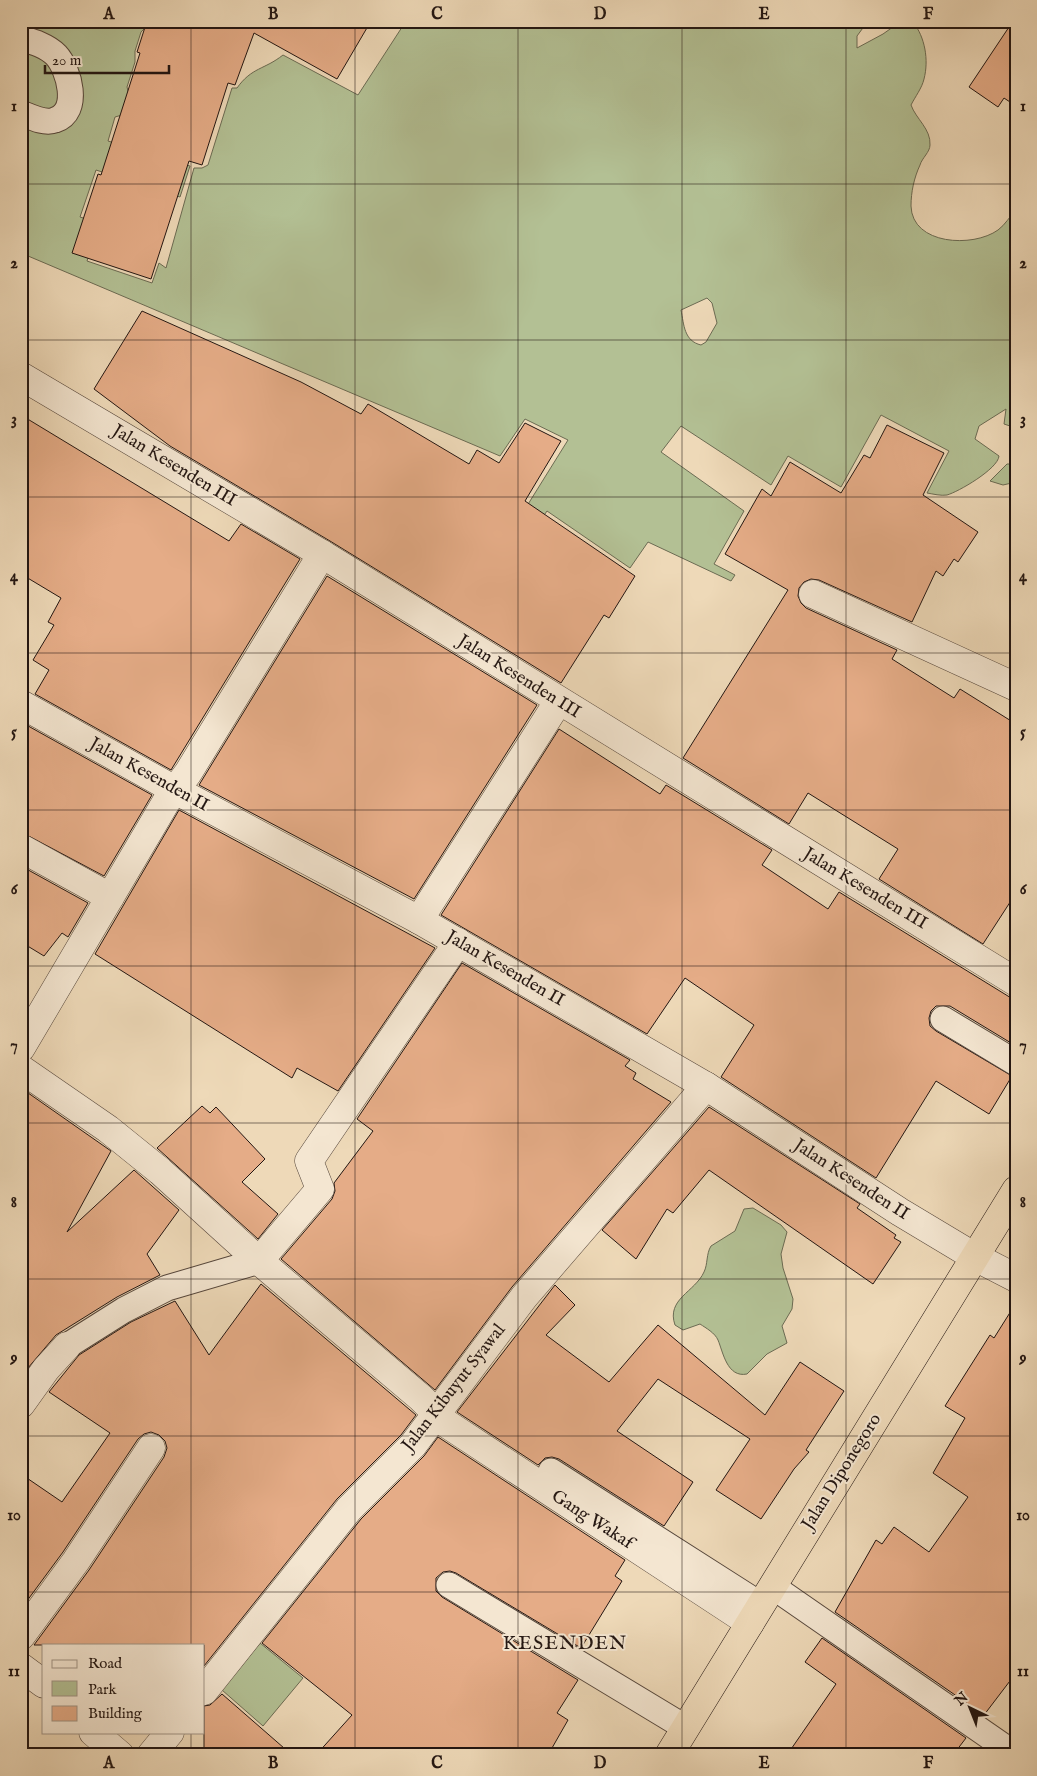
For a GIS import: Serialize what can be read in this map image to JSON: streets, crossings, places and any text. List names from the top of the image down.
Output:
{
  "streets": {
    "highway": ["Jalan Diponegoro"],
    "street": [
      "Jalan Kesenden III",
      "Jalan Kesenden II",
      "Jalan Kibuyut Syawal",
      "Gang Wakaf"
    ]
  },
  "crossings": [
    ["Jalan Kesenden II", "Jalan Kibuyut Syawal"],
    ["Jalan Kesenden II", "Jalan Diponegoro"],
    ["Jalan Kibuyut Syawal", "Gang Wakaf"],
    ["Jalan Diponegoro", "Gang Wakaf"]
  ],
  "districts": ["KESENDEN"],
  "legend": ["Road", "Park", "Building"],
  "scale_bar": "20 m",
  "north": "top left",
  "grid": {
    "columns": [
      "A",
      "B",
      "C",
      "D",
      "E",
      "F"
    ],
    "rows": [
      "1",
      "2",
      "3",
      "4",
      "5",
      "6",
      "7",
      "8",
      "9",
      "10",
      "11"
    ]
  }
}
